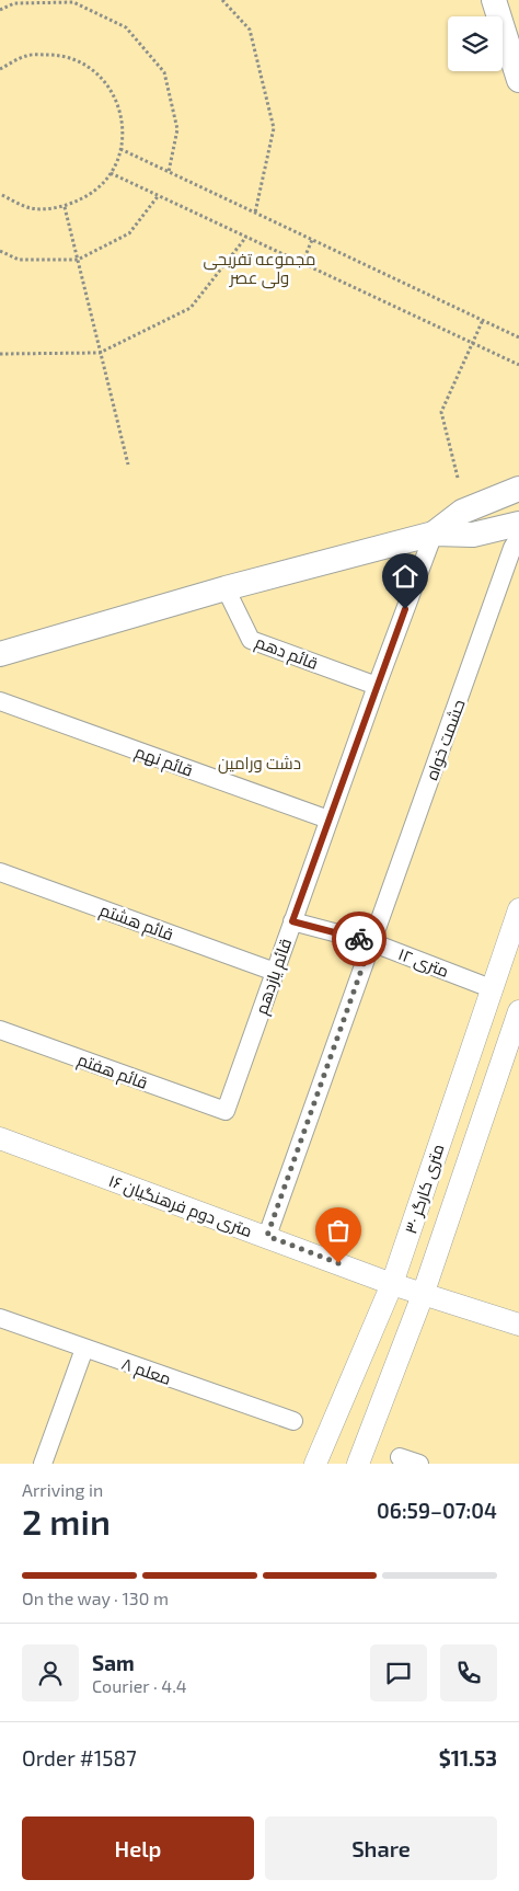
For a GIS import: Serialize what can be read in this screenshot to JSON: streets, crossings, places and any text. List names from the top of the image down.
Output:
{
  "streets": {
    "street": [
      "قائم دهم",
      "حشمت خواه",
      "قائم نهم",
      "قائم هشتم",
      "۱۲ متری",
      "قائم یازدهم",
      "قائم هفتم",
      "۳۰ متری کارگر",
      "۱۶ متری دوم فرهنگیان",
      "معلم ۸"
    ]
  },
  "crossings": [
    ["قائم دهم", "قائم یازدهم"],
    ["حشمت خواه", "۱۲ متری"],
    ["حشمت خواه", "۱۶ متری دوم فرهنگیان"],
    ["قائم نهم", "قائم یازدهم"],
    ["قائم هشتم", "قائم یازدهم"],
    ["۱۲ متری", "قائم یازدهم"],
    ["۱۲ متری", "۳۰ متری کارگر"],
    ["قائم یازدهم", "قائم هفتم"],
    ["۳۰ متری کارگر", "۱۶ متری دوم فرهنگیان"]
  ],
  "parks": ["مجموعه تفریحی ولی عصر", "دشت ورامین"],
  "page": {
    "heading": ["2 min", "Arriving in", "06:59–07:04"],
    "panel": [
      "Sam",
      "Courier · 4.4",
      "Order #1587",
      "$11.53"
    ],
    "bar": "On the way · 130 m",
    "buttons": ["Help", "Share"]
  }
}
